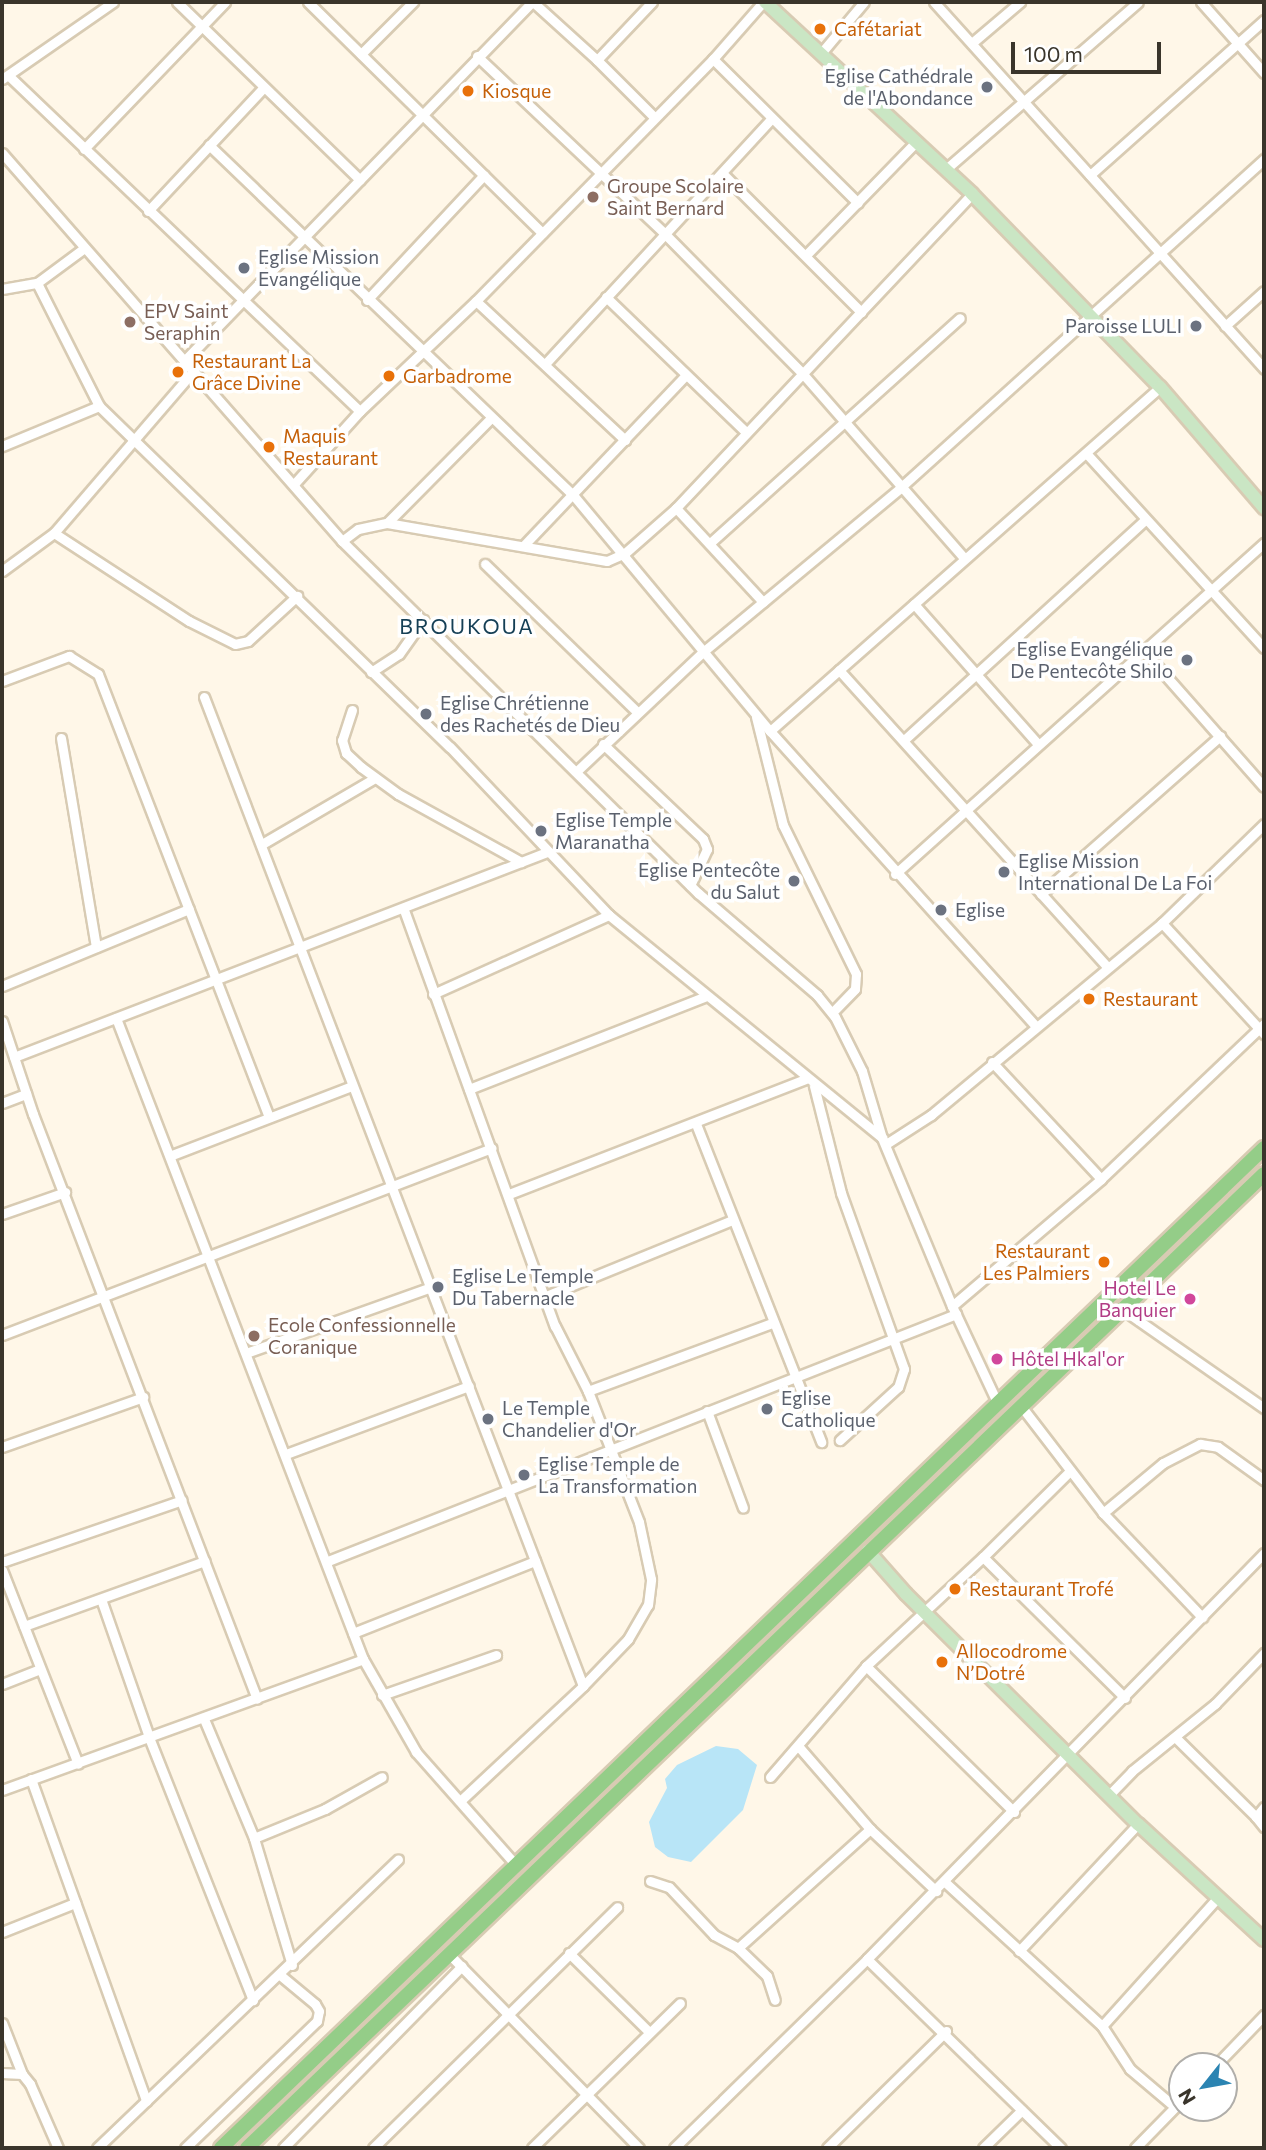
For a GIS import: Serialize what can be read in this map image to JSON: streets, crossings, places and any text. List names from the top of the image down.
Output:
{
  "districts": ["BROUKOUA"],
  "places": [
    "Cafétariat",
    "Eglise Cathédrale de l'Abondance",
    "Kiosque",
    "Groupe Scolaire Saint Bernard",
    "Eglise Mission Evangélique",
    "EPV Saint Seraphin",
    "Paroisse LULI",
    "Restaurant La Grâce Divine",
    "Garbadrome",
    "Maquis Restaurant",
    "Eglise Evangélique De Pentecôte Shilo",
    "Eglise Chrétienne des Rachetés de Dieu",
    "Eglise Temple Maranatha",
    "Eglise Mission International De La Foi",
    "Eglise Pentecôte du Salut",
    "Eglise",
    "Restaurant",
    "Restaurant Les Palmiers",
    "Eglise Le Temple Du Tabernacle",
    "Hotel Le Banquier",
    "Ecole Confessionnelle Coranique",
    "Hôtel Hkal'or",
    "Eglise Catholique",
    "Le Temple Chandelier d'Or",
    "Eglise Temple de La Transformation",
    "Restaurant Trofé",
    "Allocodrome N’Dotré"
  ],
  "scale_bar": "100 m",
  "north": "bottom left"
}
